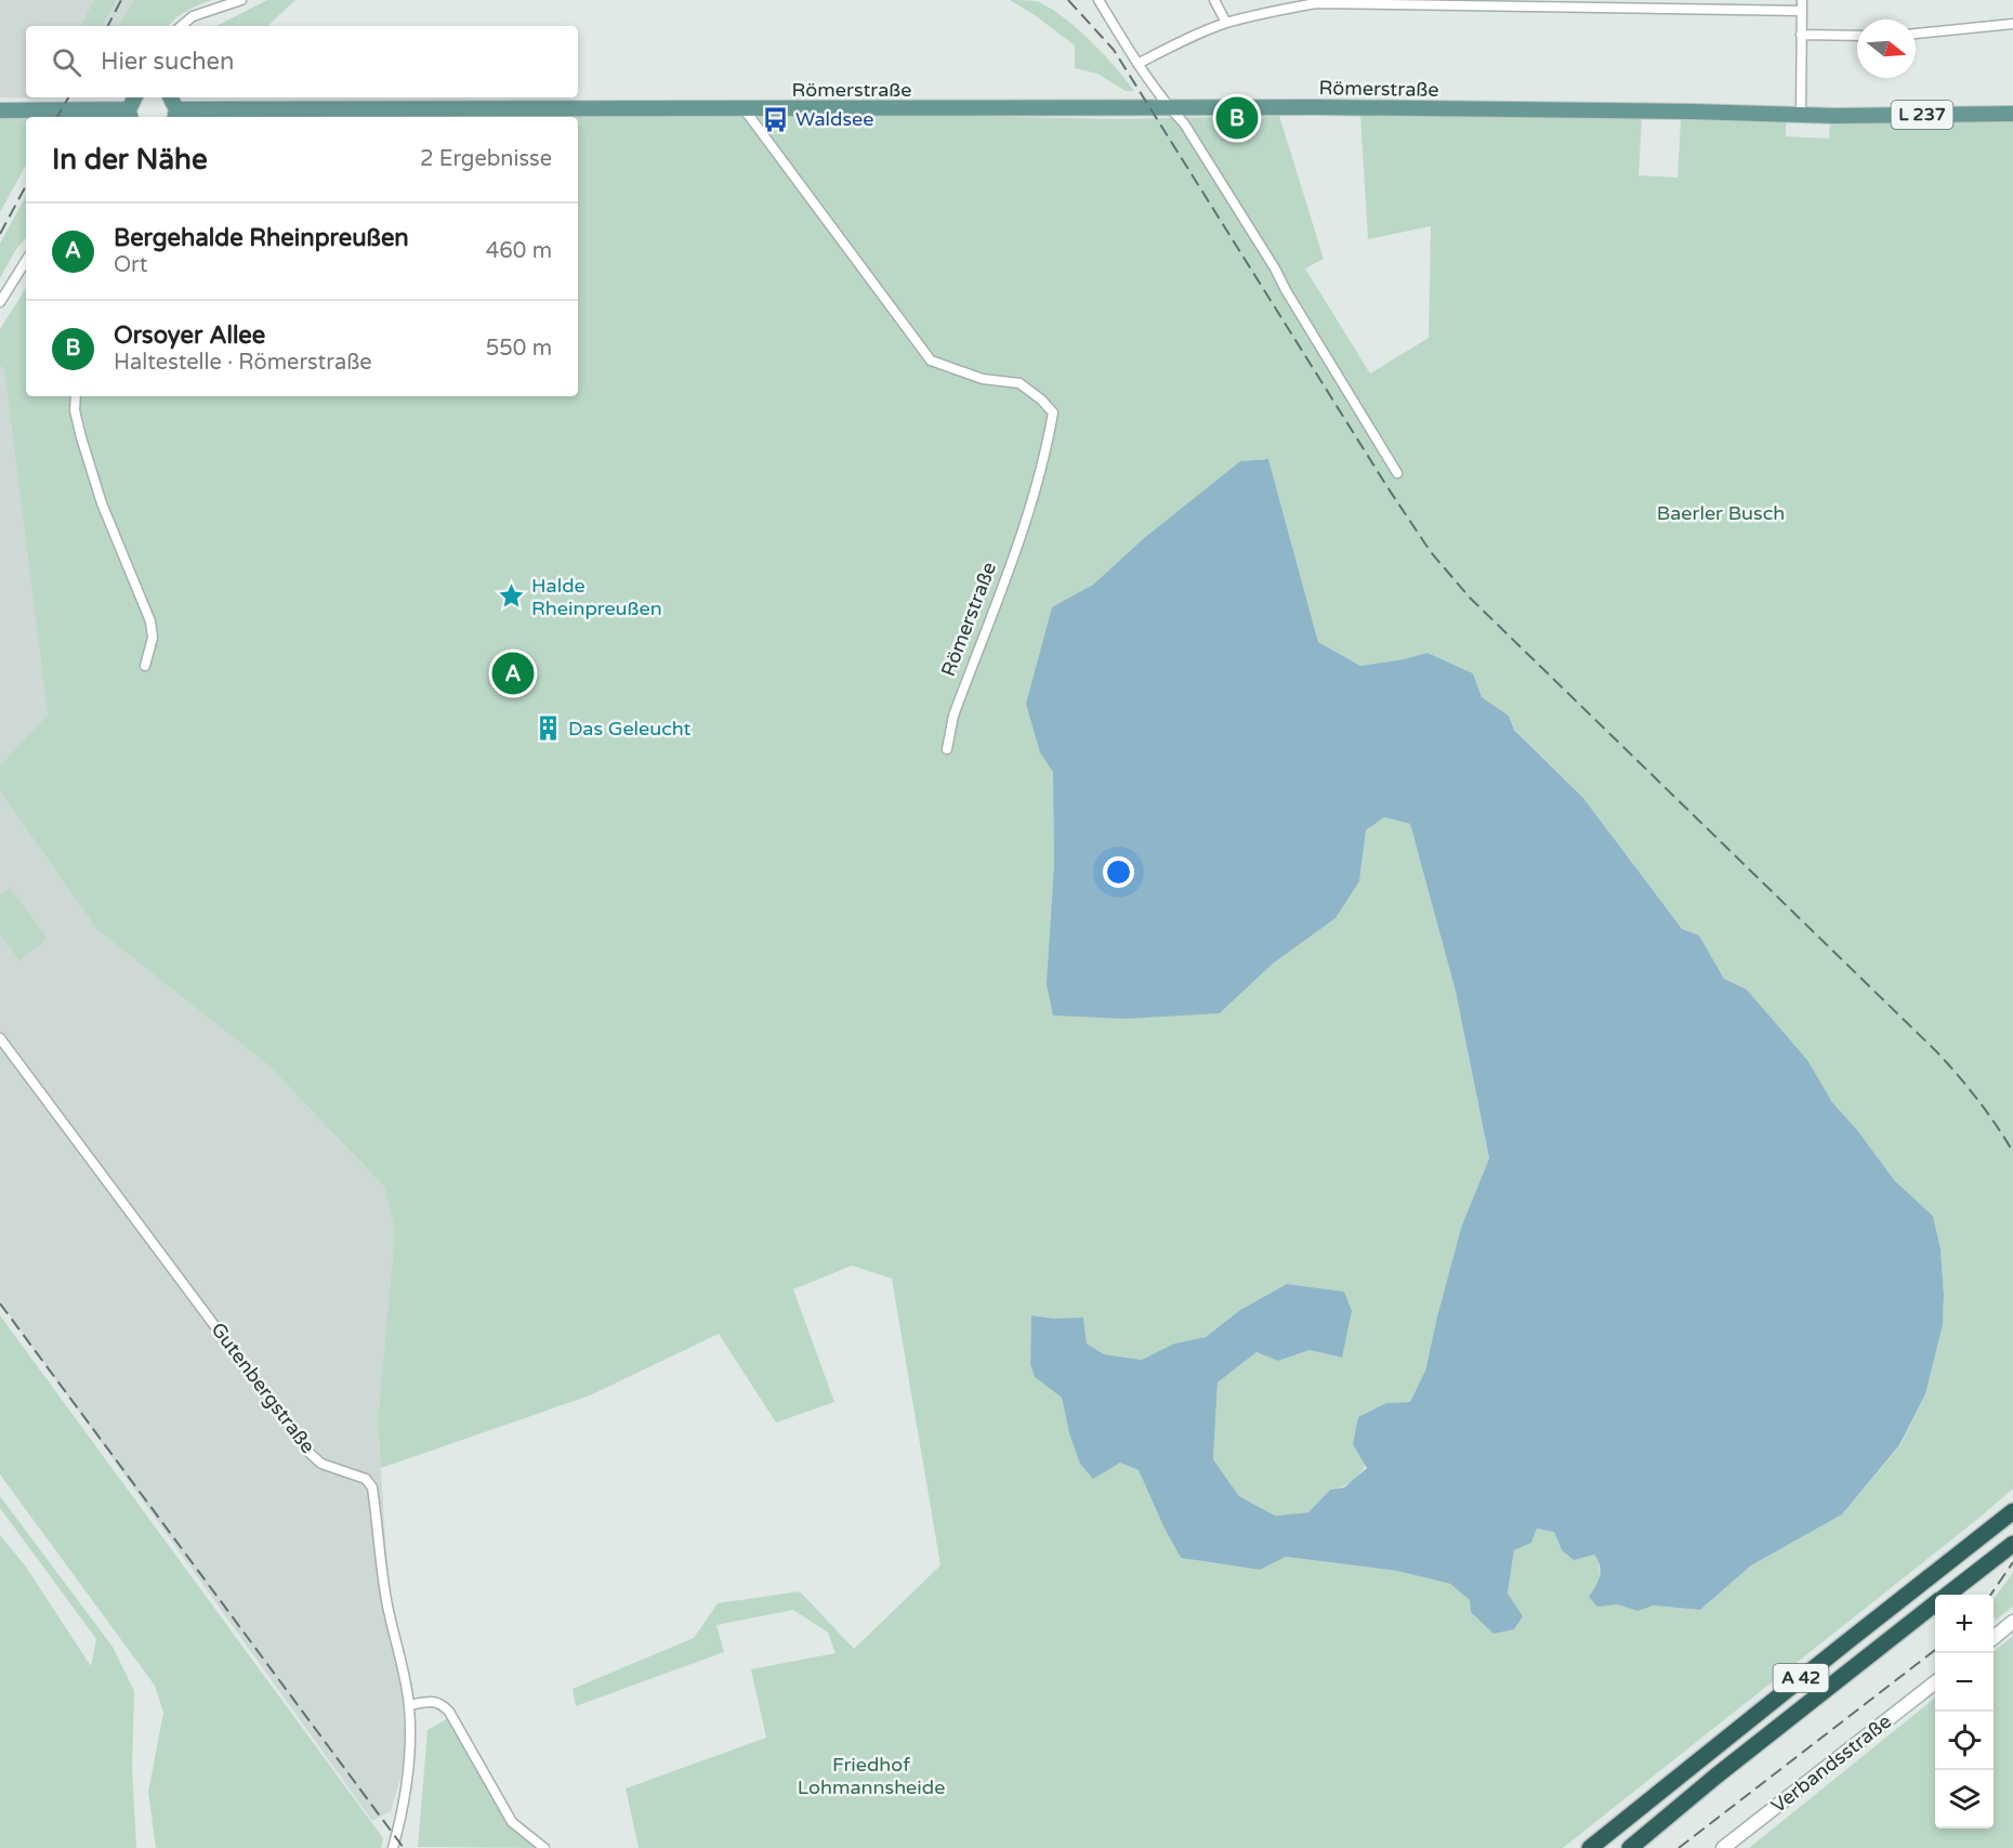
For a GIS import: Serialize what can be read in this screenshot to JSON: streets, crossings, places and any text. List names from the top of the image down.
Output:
{
  "streets": {
    "highway": ["A 42"],
    "main road": ["Römerstraße", "L 237", "Verbandsstraße"],
    "street": ["Gutenbergstraße"]
  },
  "parks": ["Baerler Busch", "Friedhof Lohmannsheide"],
  "places": {
    "bus stop": ["Waldsee"],
    "place": ["Halde Rheinpreußen"],
    "building": ["Das Geleucht"]
  },
  "north": "right",
  "page": {
    "search": "Hier suchen",
    "pins": ["B", "A"],
    "heading": ["In der Nähe", "2 Ergebnisse"],
    "list": [
      {
        "mark": "A",
        "name": "Bergehalde Rheinpreußen",
        "note": "Ort",
        "value": "460 m"
      },
      {
        "mark": "B",
        "name": "Orsoyer Allee",
        "note": "Haltestelle · Römerstraße",
        "value": "550 m"
      }
    ],
    "map_buttons": ["+", "−"]
  }
}
